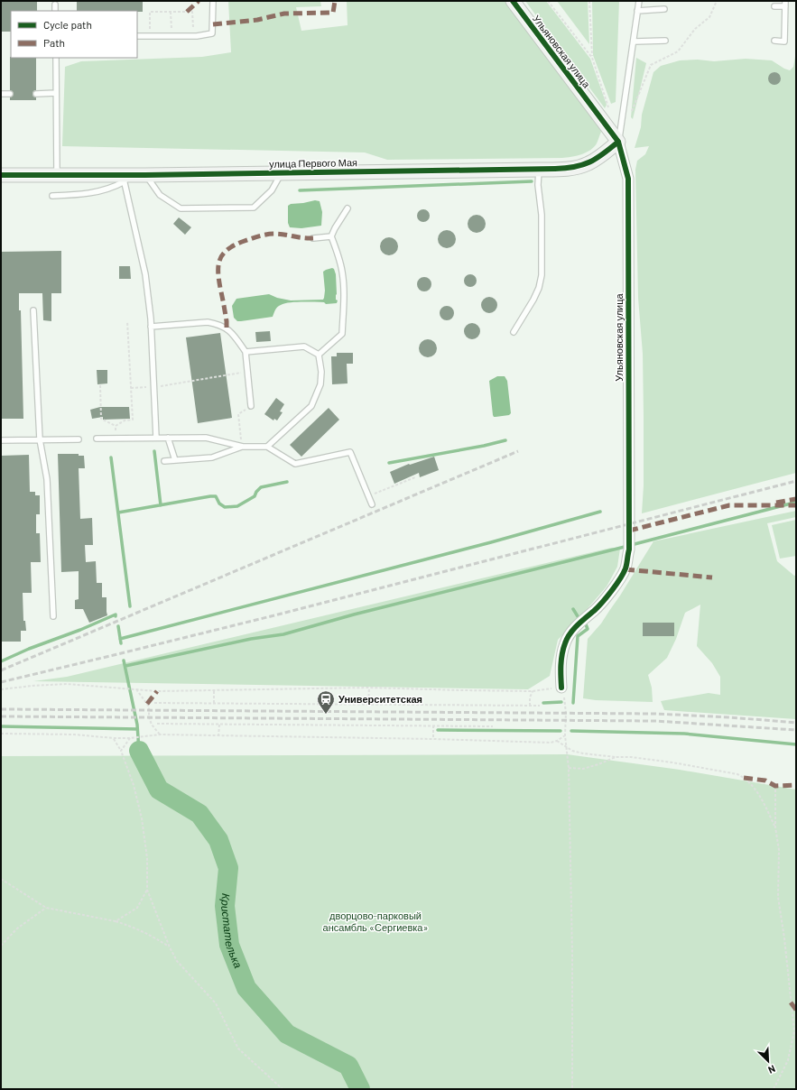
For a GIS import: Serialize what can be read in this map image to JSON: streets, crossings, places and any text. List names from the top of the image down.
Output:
{
  "streets": {
    "street": ["Ульяновская улица", "улица Первого Мая"]
  },
  "crossings": [
    ["Ульяновская улица", "улица Первого Мая"]
  ],
  "water": ["Кристателька"],
  "parks": ["дворцово-парковый ансамбль «Сергиевка»"],
  "places": {
    "station": ["Университетская"]
  },
  "legend": ["Cycle path", "Path"],
  "north": "bottom right"
}
